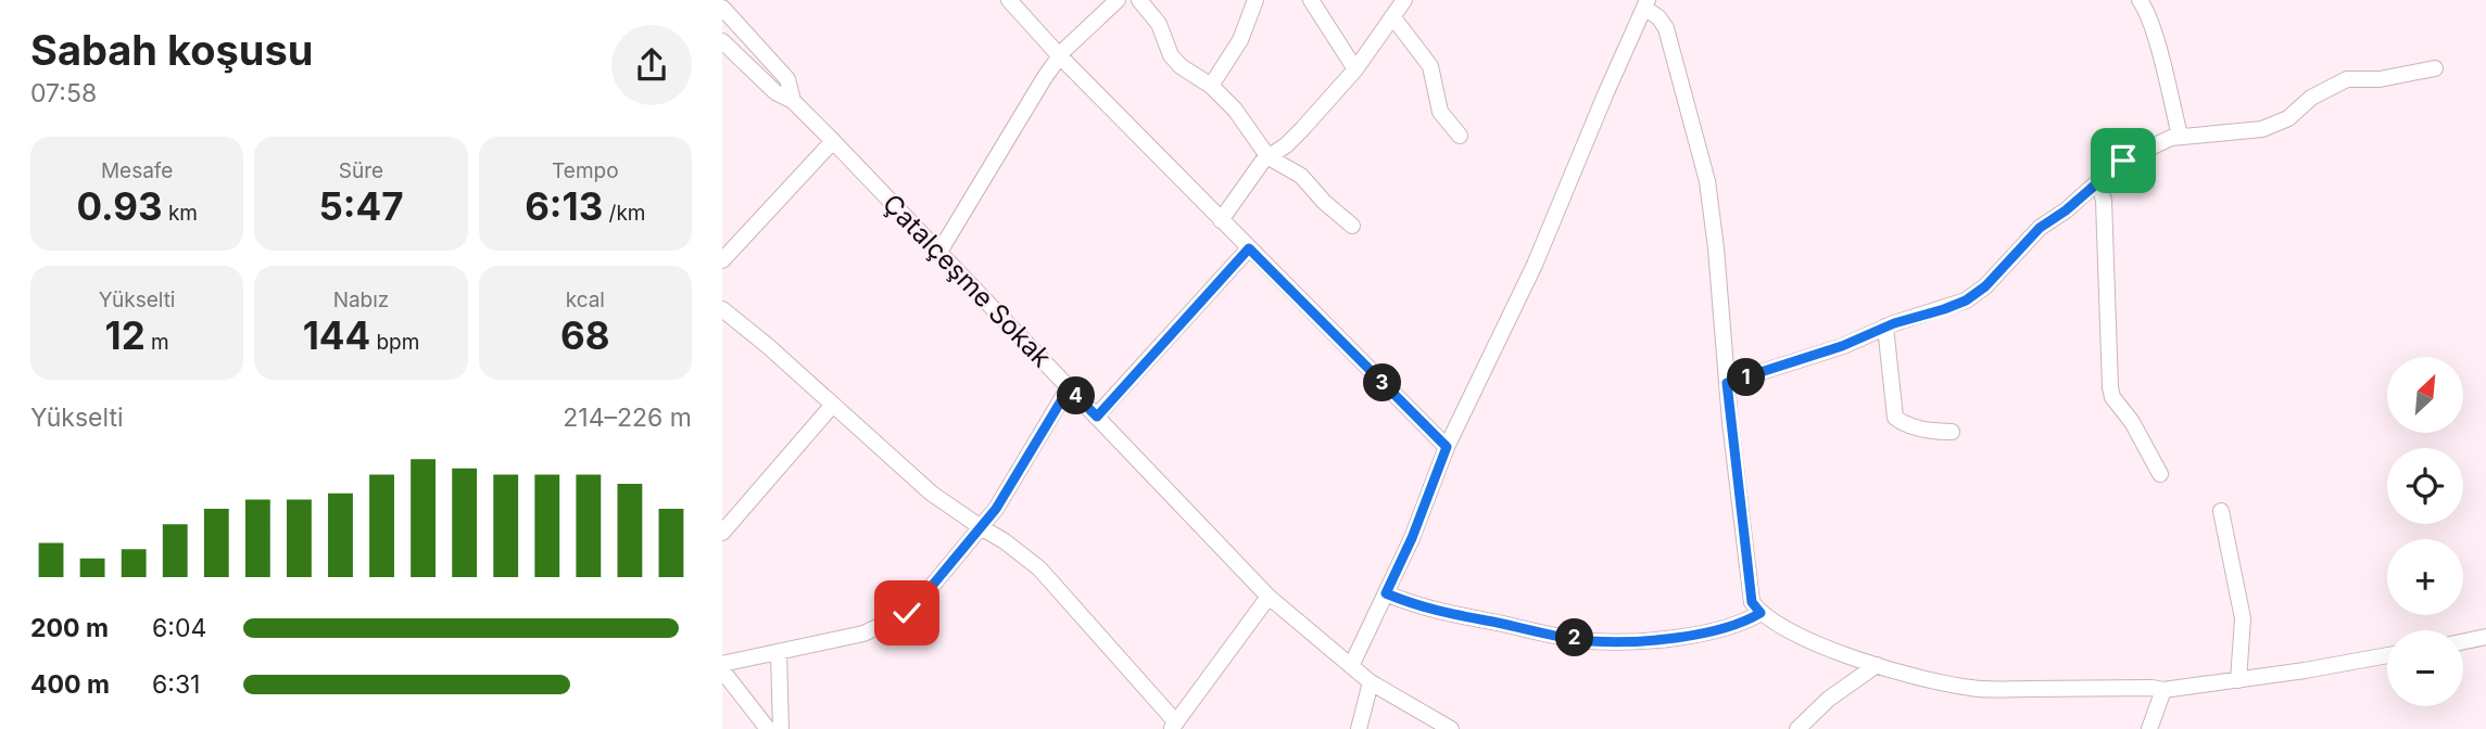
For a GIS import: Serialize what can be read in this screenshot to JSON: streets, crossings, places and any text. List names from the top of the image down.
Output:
{
  "streets": {
    "street": ["Çatalçeşme Sokak"]
  },
  "north": "top right",
  "page": {
    "heading": ["Sabah koşusu", "07:58"],
    "stats": [
      ["Mesafe", "0.93 km"],
      ["Süre", "5:47"],
      ["Tempo", "6:13 /km"],
      ["Yükselti", "12 m"],
      ["Nabız", "144 bpm"],
      ["kcal", "68"]
    ],
    "map_buttons": ["+", "−"],
    "pins": [
      "1",
      "3",
      "4",
      "2"
    ],
    "chart": ["Yükselti", "214–226 m"],
    "list": [
      {
        "name": "200 m",
        "note": "6:04"
      },
      {
        "name": "400 m",
        "note": "6:31"
      }
    ]
  }
}
